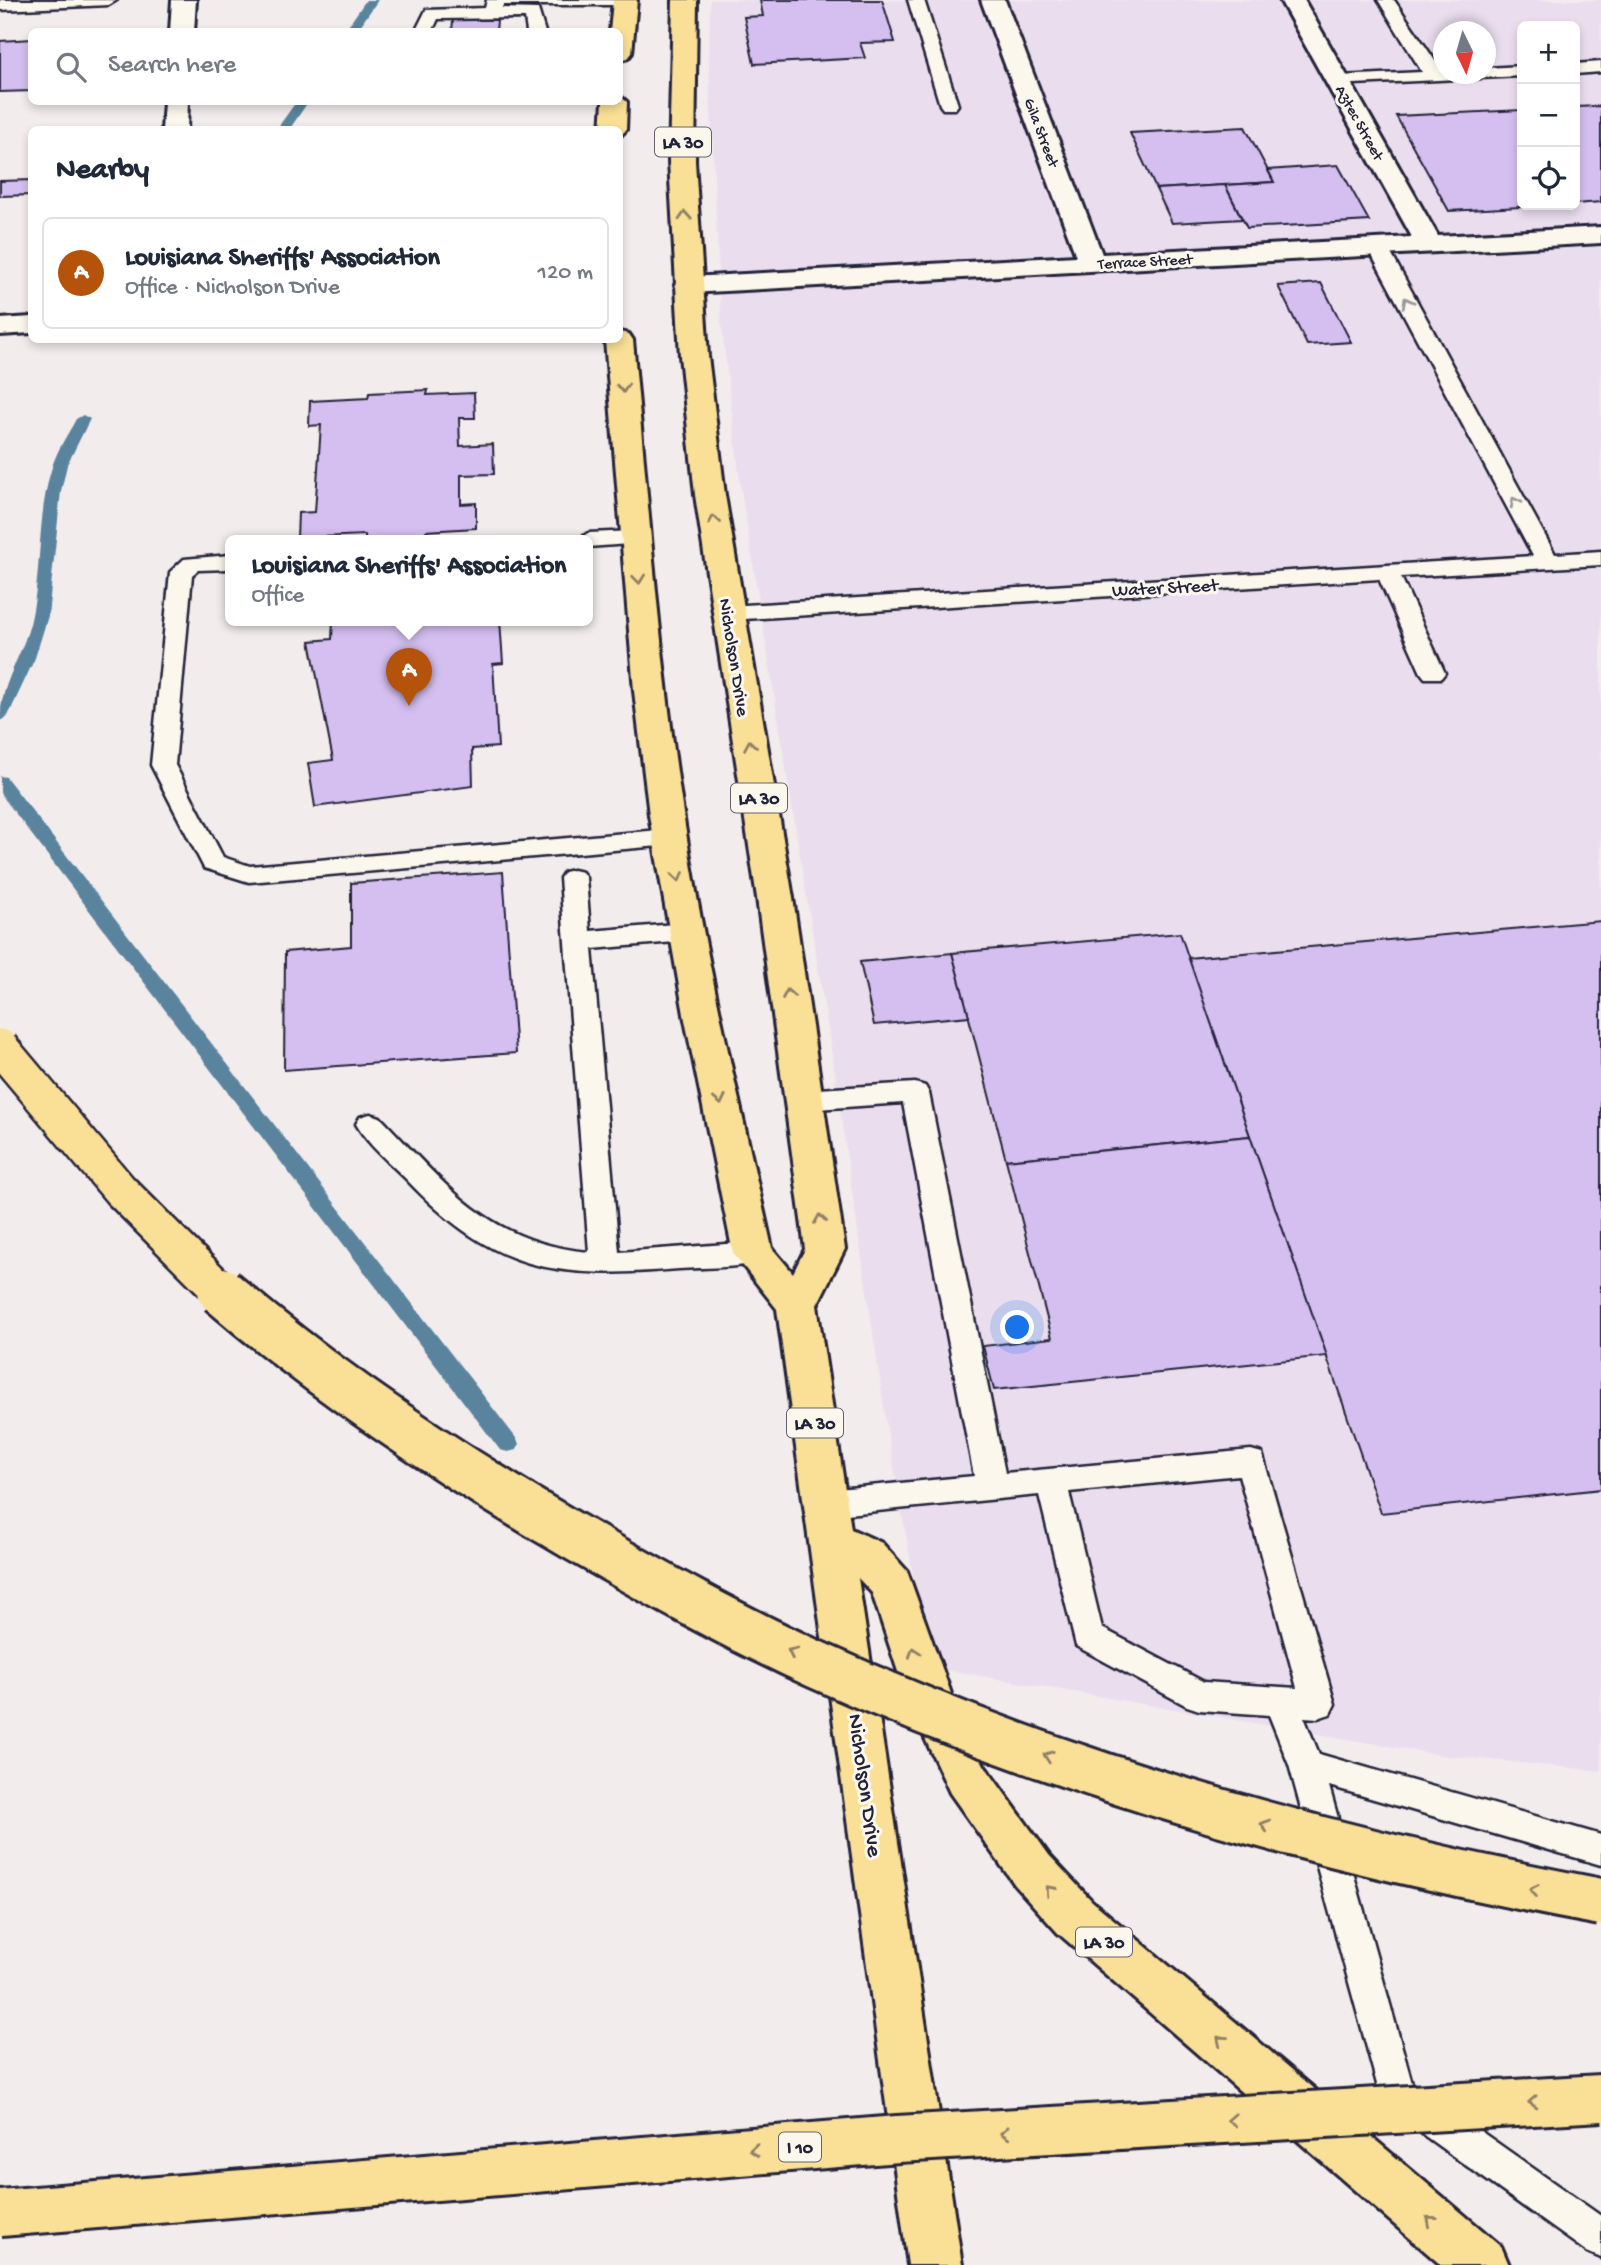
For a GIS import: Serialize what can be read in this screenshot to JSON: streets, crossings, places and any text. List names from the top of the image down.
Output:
{
  "streets": {
    "main road": ["LA 30", "Nicholson Drive", "I 10"],
    "street": ["Aztec Street", "Gila Street", "Terrace Street"],
    "lane": ["Water Street"]
  },
  "crossings": [
    ["Aztec Street", "Terrace Street"],
    ["Gila Street", "Terrace Street"],
    ["LA 30", "Nicholson Drive"],
    ["Terrace Street", "Nicholson Drive"],
    ["Water Street", "Nicholson Drive"]
  ],
  "north": "bottom",
  "page": {
    "map_buttons": ["+", "−"],
    "search": "Search here",
    "heading": "Nearby",
    "list": [
      {
        "mark": "A",
        "name": "Louisiana Sheriffs' Association",
        "note": "Office · Nicholson Drive",
        "value": "120 m"
      }
    ],
    "popup": ["Louisiana Sheriffs' Association", "Office"],
    "pins": "A"
  }
}
